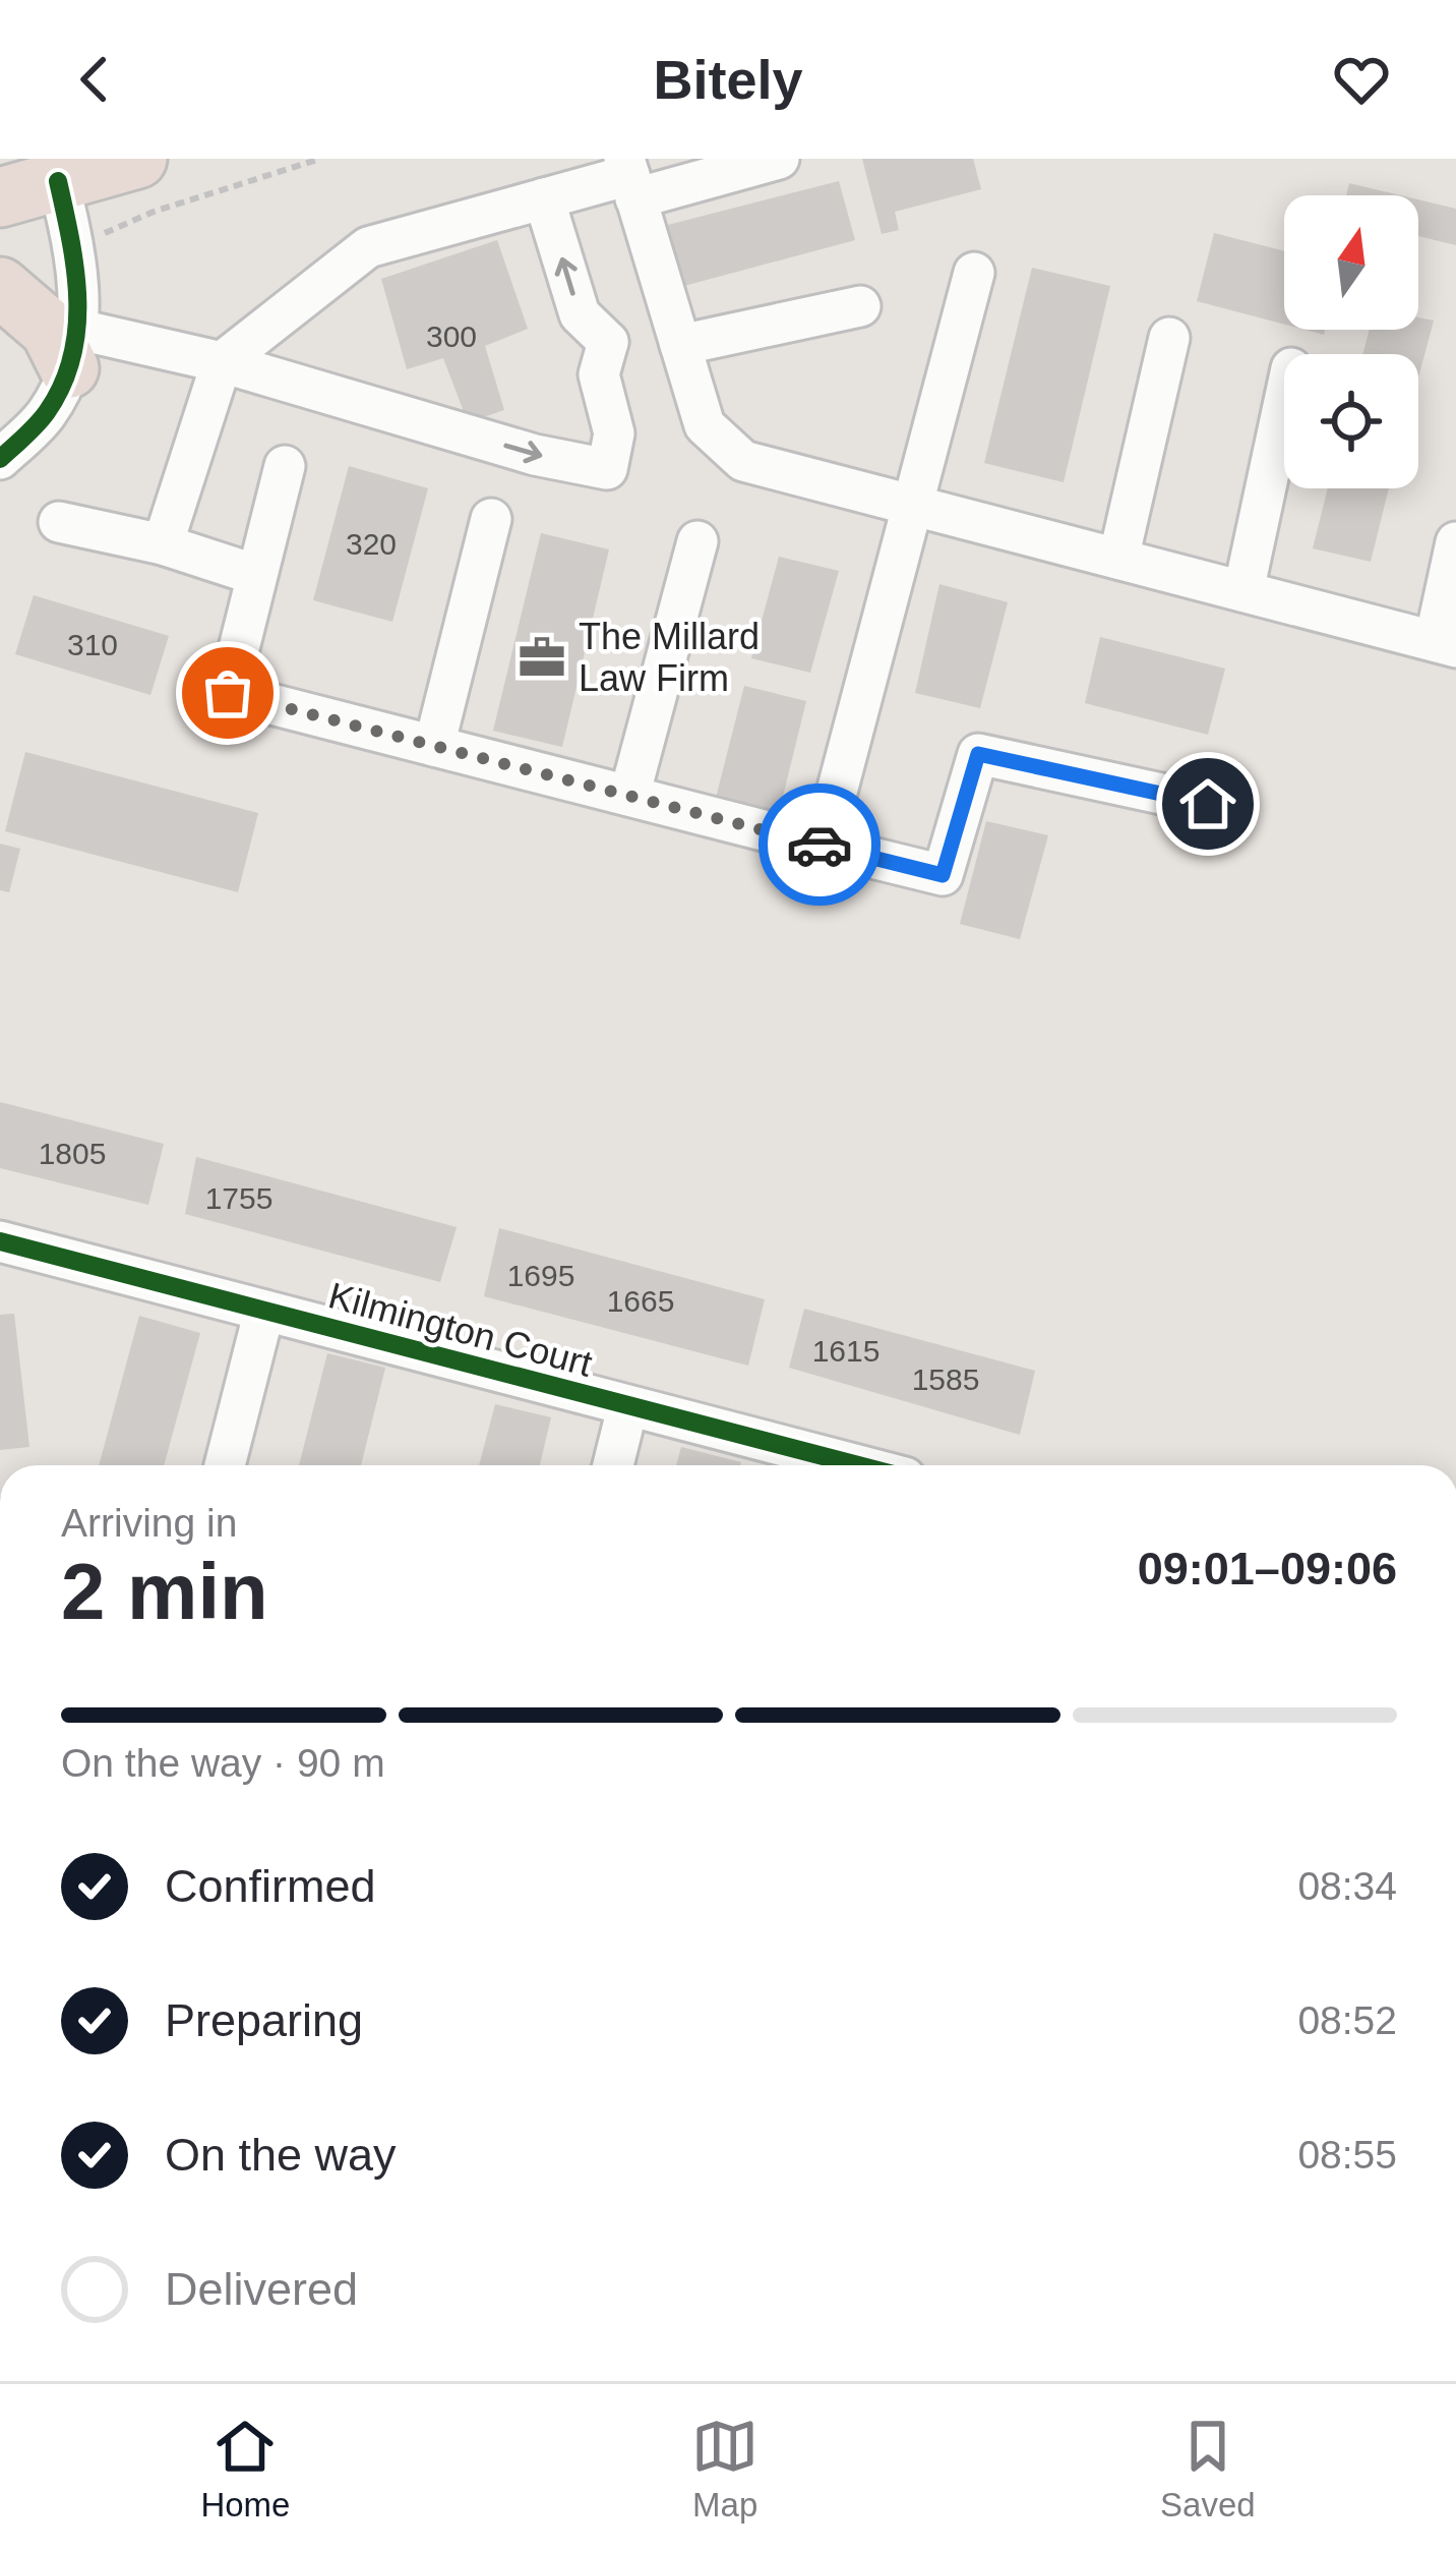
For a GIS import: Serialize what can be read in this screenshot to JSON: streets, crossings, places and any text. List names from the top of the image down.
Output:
{
  "streets": {
    "street": ["Kilmington Court"]
  },
  "places": {
    "office": ["The Millard Law Firm"]
  },
  "house_numbers": [
    "300",
    "320",
    "310",
    "1805",
    "1755",
    "1695",
    "1665",
    "1615",
    "1585"
  ],
  "north": "top",
  "page": {
    "header": "Bitely",
    "heading": ["2 min", "Arriving in", "09:01–09:06"],
    "bar": "On the way · 90 m",
    "list": [
      ["Confirmed", "08:34"],
      ["Preparing", "08:52"],
      ["On the way", "08:55"],
      "Delivered"
    ],
    "tabs": ["Home", "Map", "Saved"]
  }
}
